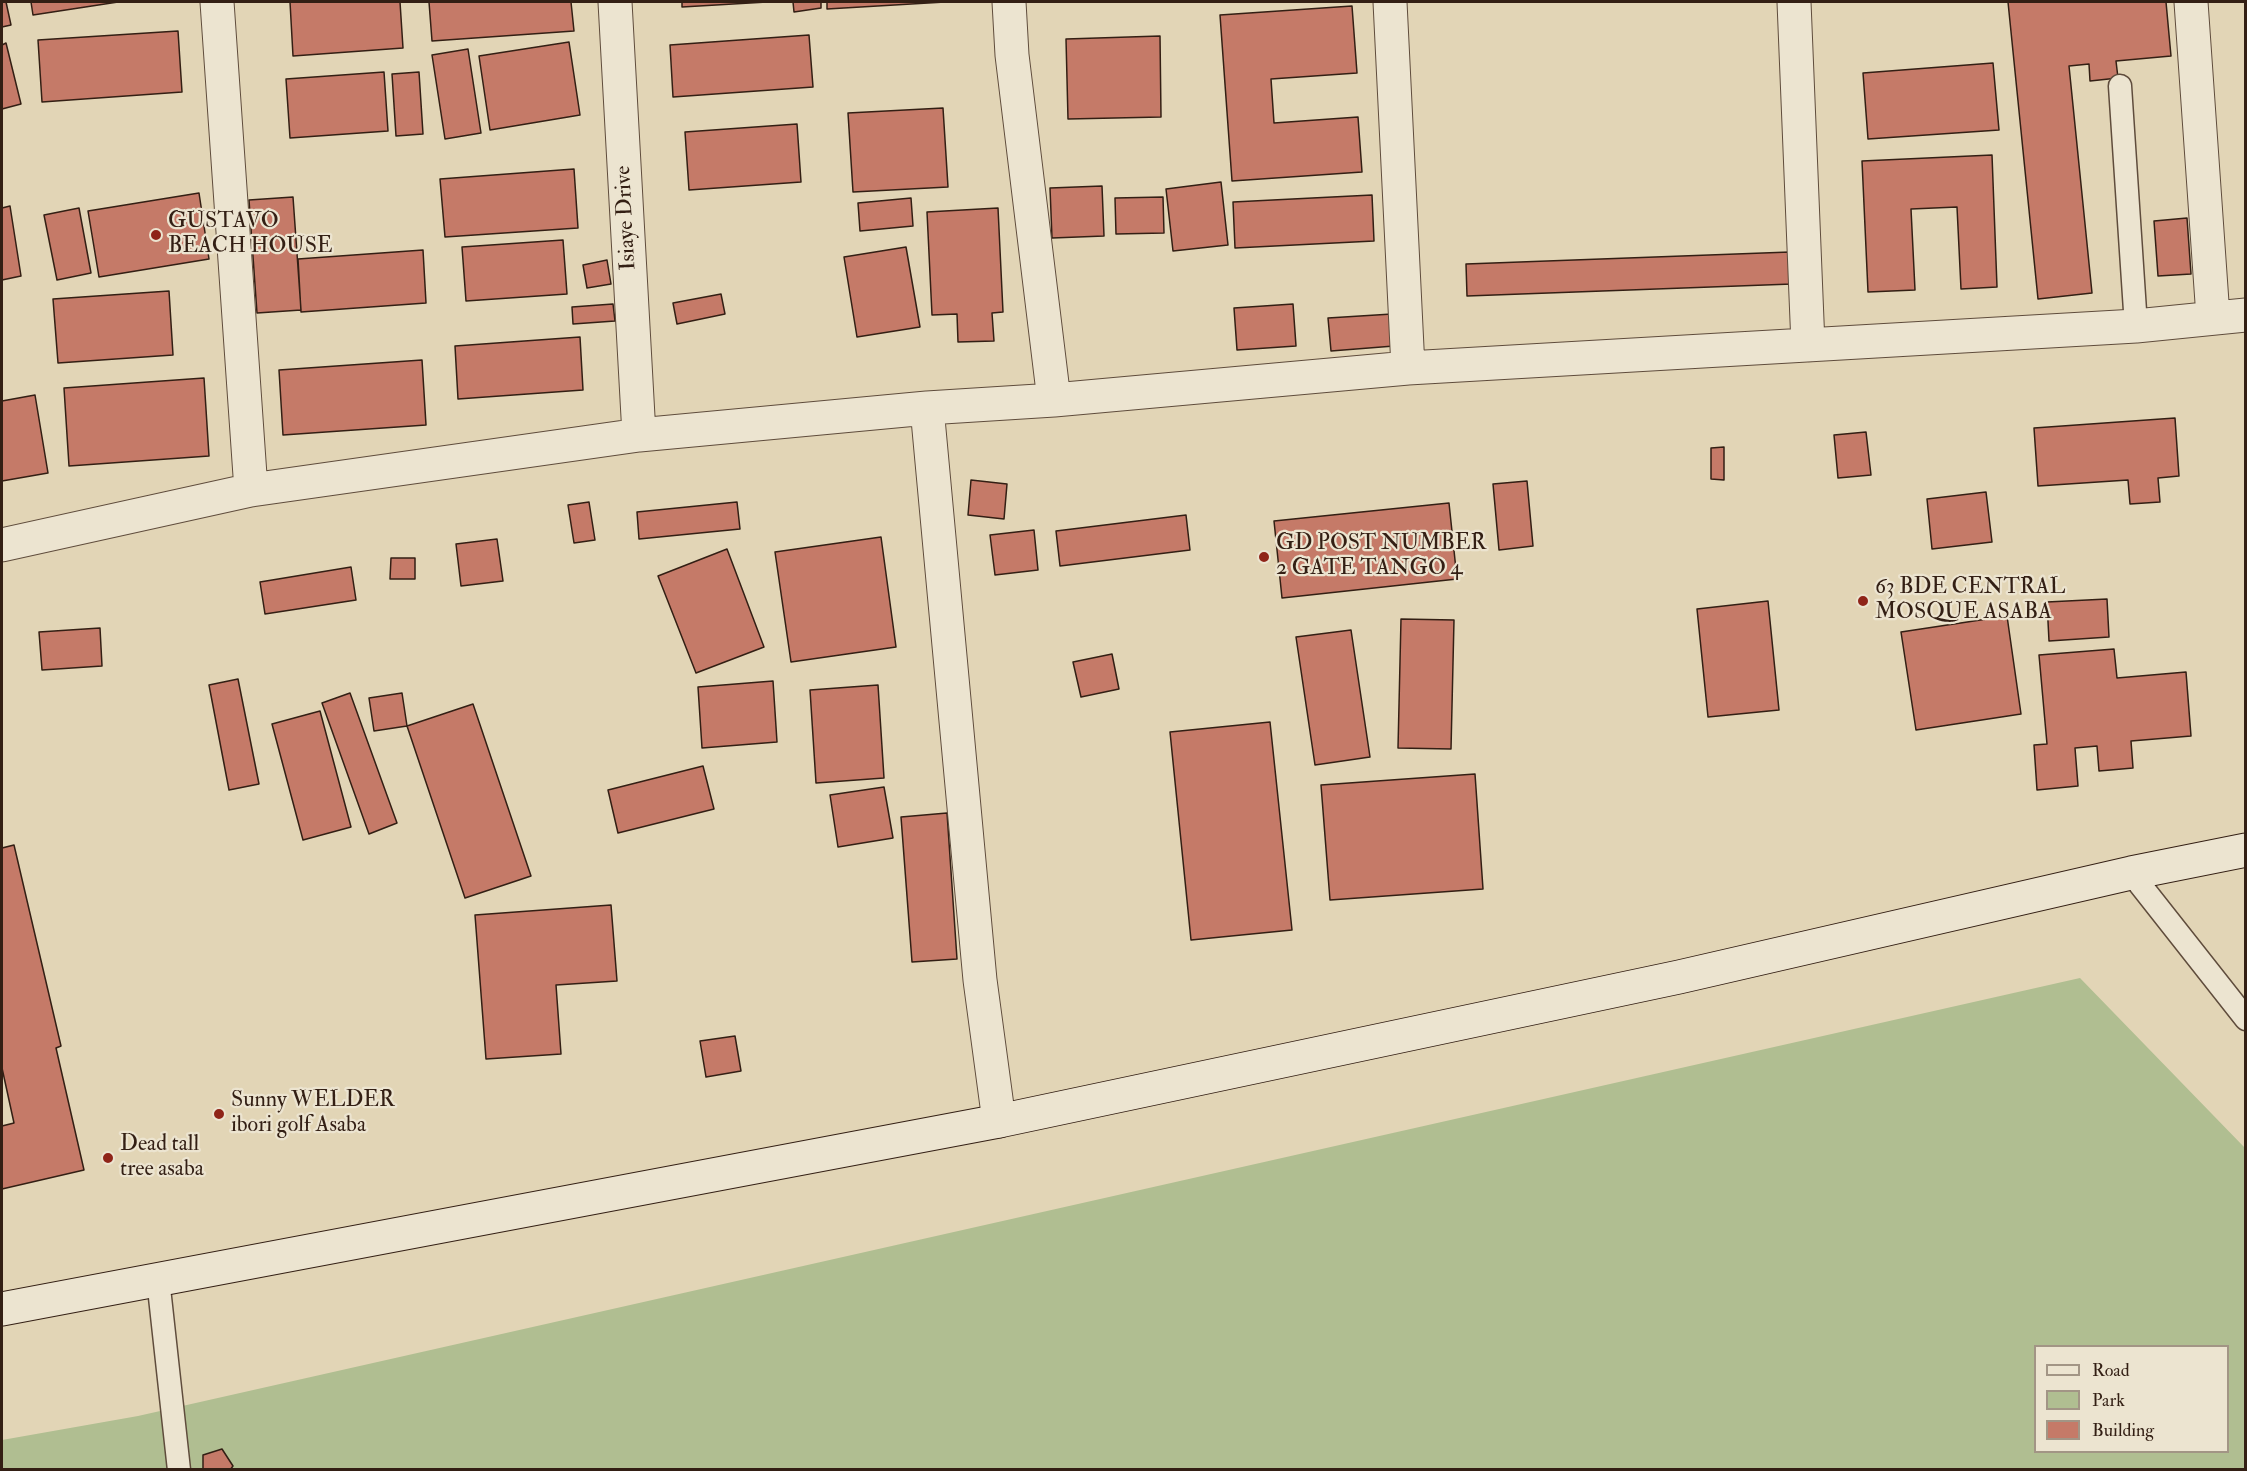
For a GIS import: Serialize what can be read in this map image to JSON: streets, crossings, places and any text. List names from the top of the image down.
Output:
{
  "streets": {
    "street": ["Isiaye Drive"]
  },
  "places": [
    "GUSTAVO BEACH HOUSE",
    "GD POST NUMBER 2 GATE TANGO 4",
    "63 BDE CENTRAL MOSQUE ASABA",
    "Sunny WELDER ibori golf Asaba",
    "Dead tall tree asaba"
  ],
  "legend": ["Road", "Park", "Building"]
}
